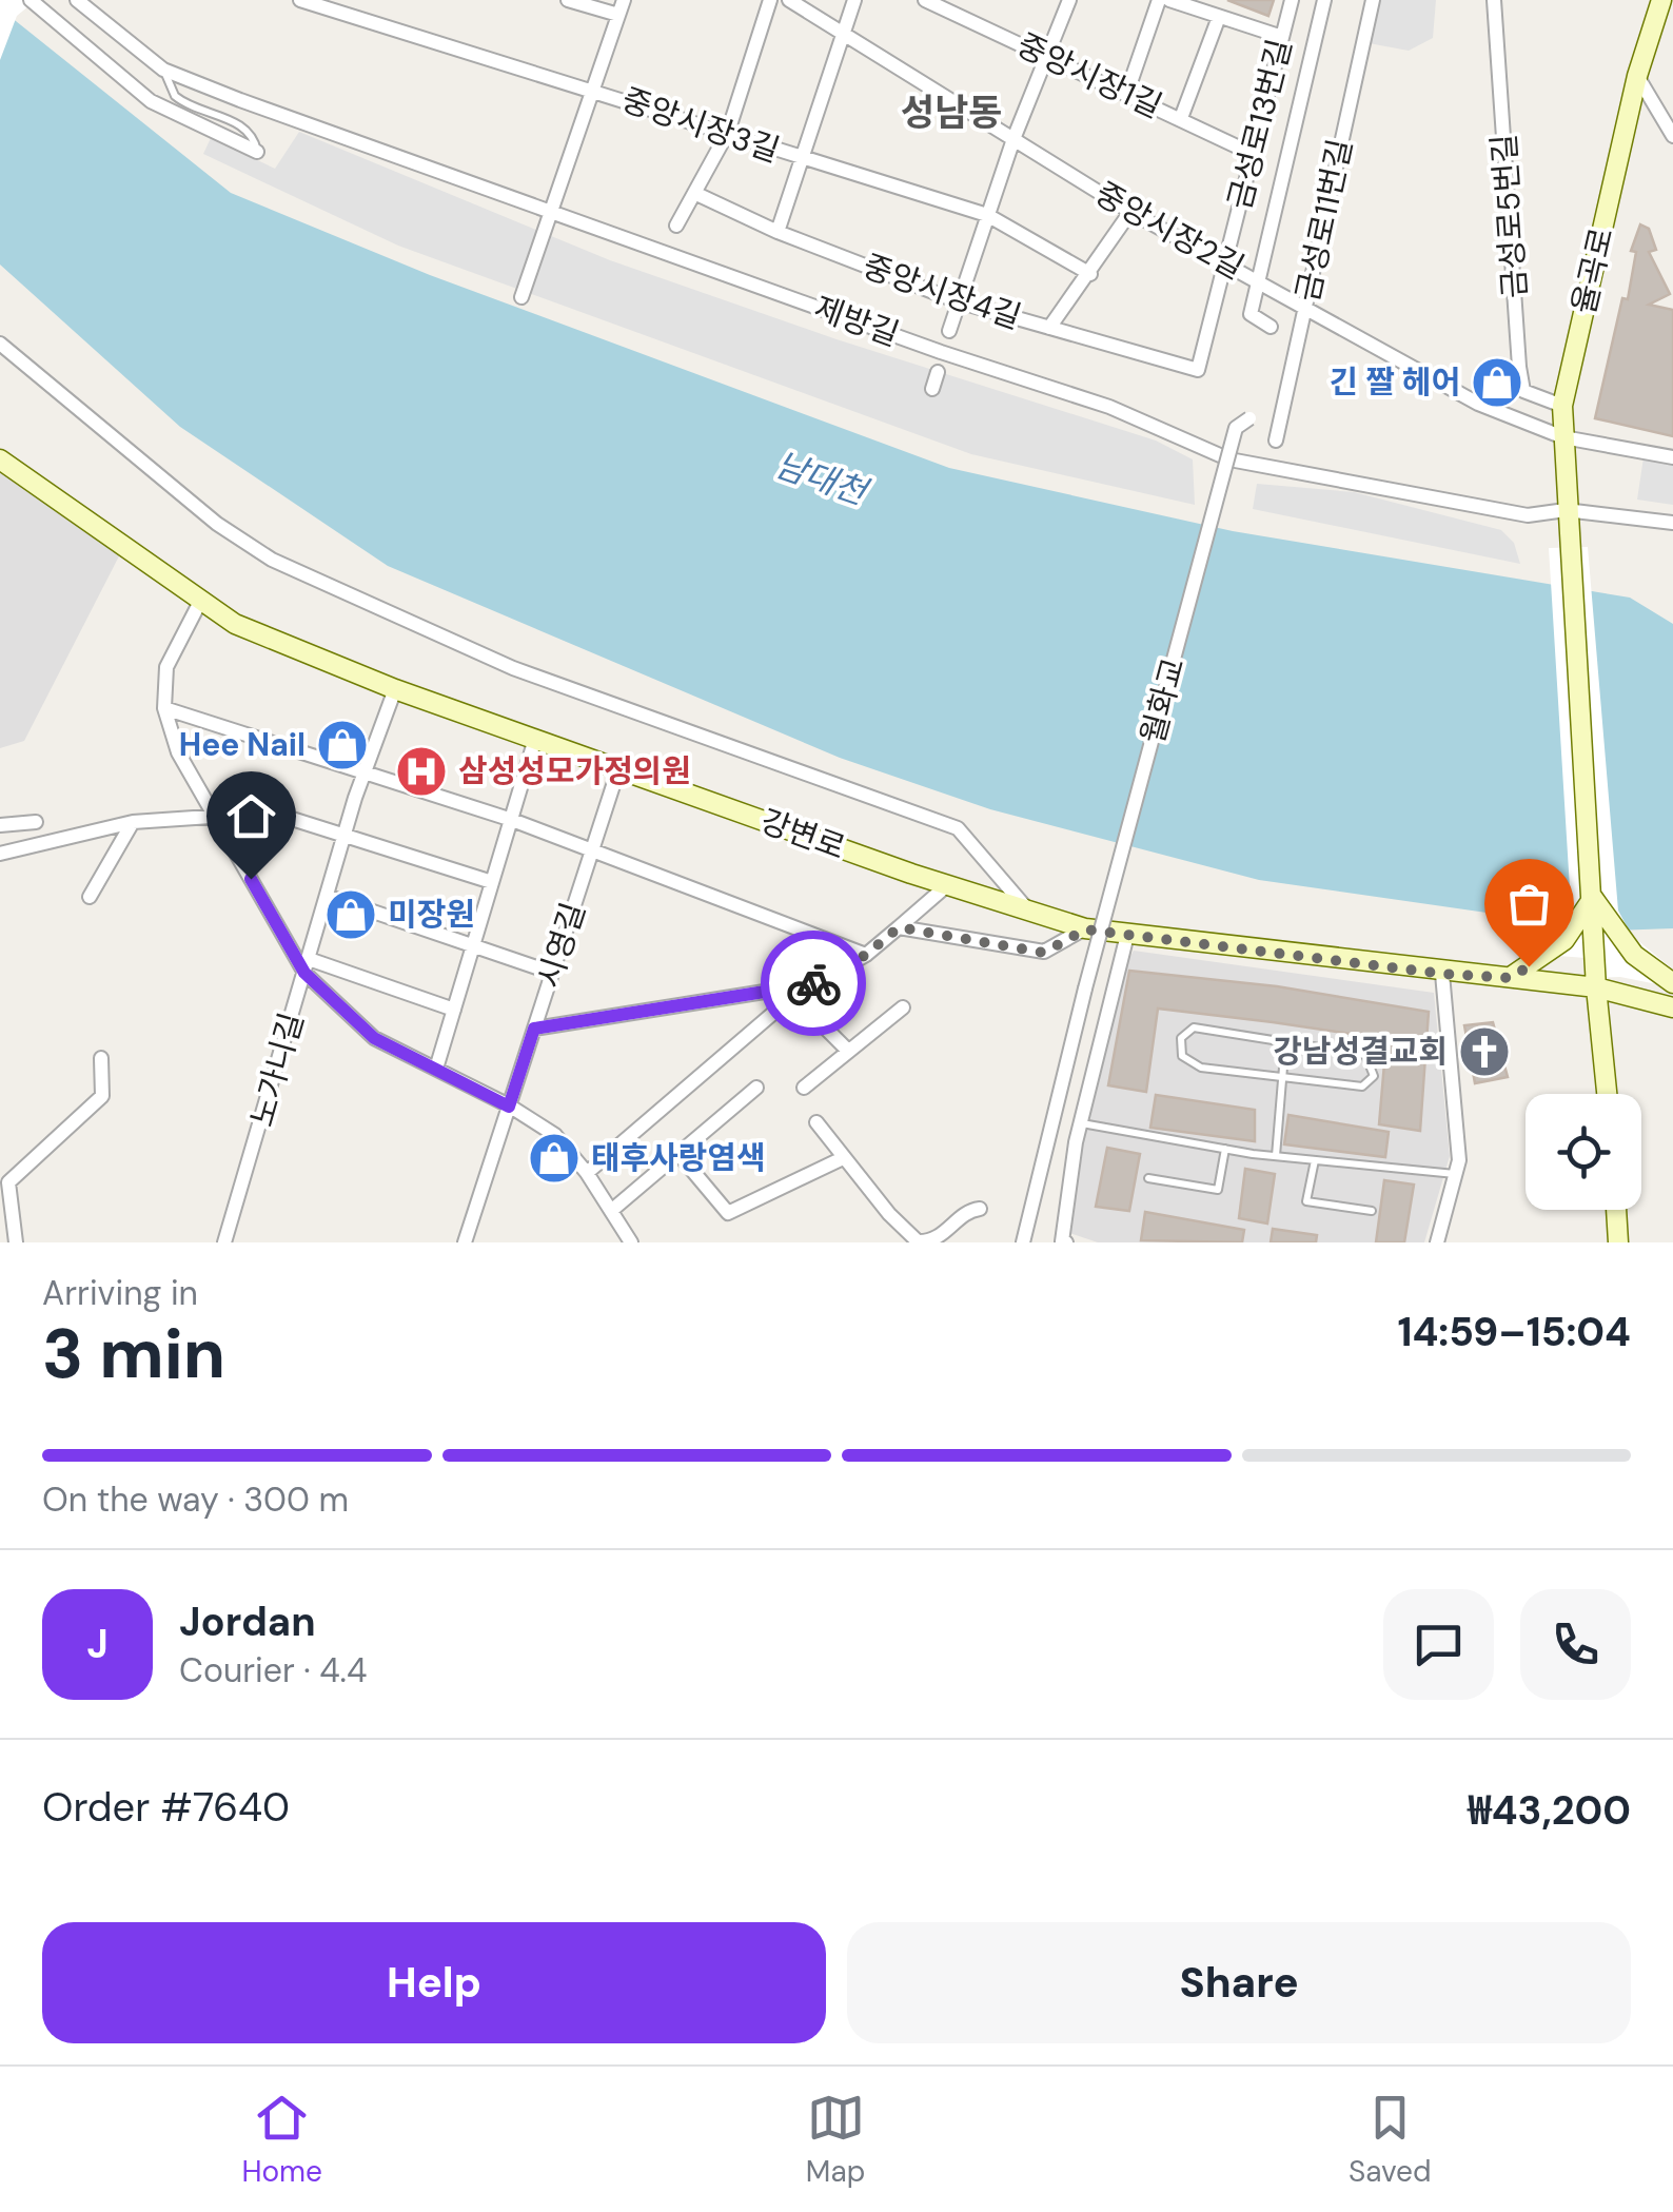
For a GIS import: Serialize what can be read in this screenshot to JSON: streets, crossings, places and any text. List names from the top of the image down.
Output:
{
  "streets": {
    "street": [
      "중앙시장1길",
      "금성로13번길",
      "중앙시장3길",
      "금성로5번길",
      "금성로11번길",
      "중앙시장2길",
      "율곡로",
      "중앙시장4길",
      "제방길",
      "월화교",
      "강변로",
      "시영길",
      "노가니길"
    ]
  },
  "crossings": [
    ["중앙시장1길", "금성로13번길"],
    ["금성로13번길", "중앙시장2길"],
    ["금성로13번길", "중앙시장4길"],
    ["금성로5번길", "율곡로"],
    ["금성로11번길", "중앙시장2길"],
    ["중앙시장2길", "율곡로"],
    ["율곡로", "제방길"],
    ["율곡로", "강변로"],
    ["강변로", "시영길"],
    ["강변로", "노가니길"]
  ],
  "districts": ["성남동"],
  "water": ["남대천"],
  "places": {
    "shop": [
      "긴 짤 헤어",
      "Hee Nail",
      "미장원",
      "태후사랑염색"
    ],
    "hospital": ["삼성성모가정의원"],
    "church": ["강남성결교회"]
  },
  "page": {
    "heading": ["3 min", "Arriving in", "14:59–15:04"],
    "panel": [
      "Jordan",
      "Courier · 4.4",
      "Order #7640",
      "₩43,200"
    ],
    "bar": "On the way · 300 m",
    "round": "J",
    "buttons": ["Help", "Share"],
    "tabs": ["Home", "Map", "Saved"]
  }
}
